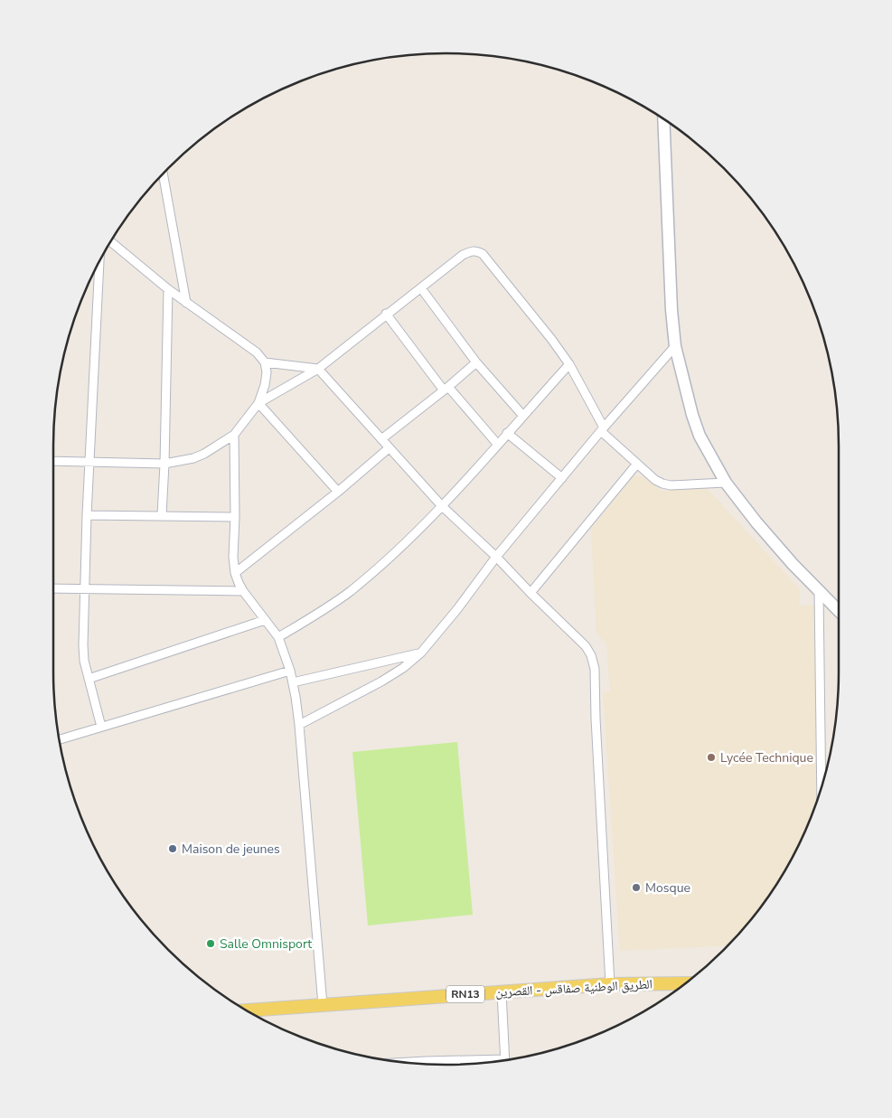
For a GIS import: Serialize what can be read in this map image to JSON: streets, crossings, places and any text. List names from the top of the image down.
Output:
{
  "streets": {
    "main road": ["الطريق الوطنية صفاقس - القصرين", "RN13"]
  },
  "places": [
    "Lycée Technique",
    "Maison de jeunes",
    "Mosque",
    "Salle Omnisport"
  ]
}
